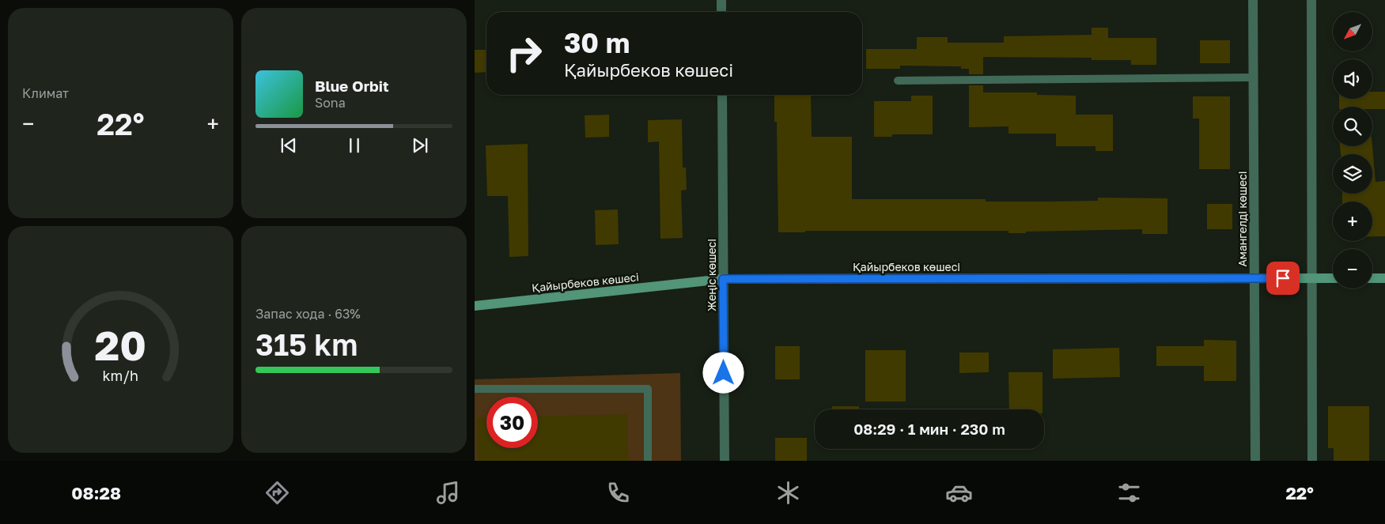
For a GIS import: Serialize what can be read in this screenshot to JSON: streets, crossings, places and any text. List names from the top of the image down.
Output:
{
  "streets": {
    "main road": ["Қайырбеков көшесі"],
    "street": ["Амангелді көшесі", "Жеңіс көшесі"]
  },
  "crossings": [
    ["Амангелді көшесі", "Қайырбеков көшесі"],
    ["Қайырбеков көшесі", "Жеңіс көшесі"]
  ],
  "north": "bottom left",
  "page": {
    "tile": [
      "Климат",
      ["Запас хода · 63%", "315 km"]
    ],
    "map_buttons": ["+", "−"],
    "turn": ["30 m", "Қайырбеков көшесі"],
    "song": ["Blue Orbit", "Sona"],
    "heat": ["−", "22°", "+"],
    "limit": "30",
    "trip": "08:29 · 1 мин · 230 m",
    "tabs": ["08:28", "22°"],
    "gauge": ["20", "km/h"]
  }
}
